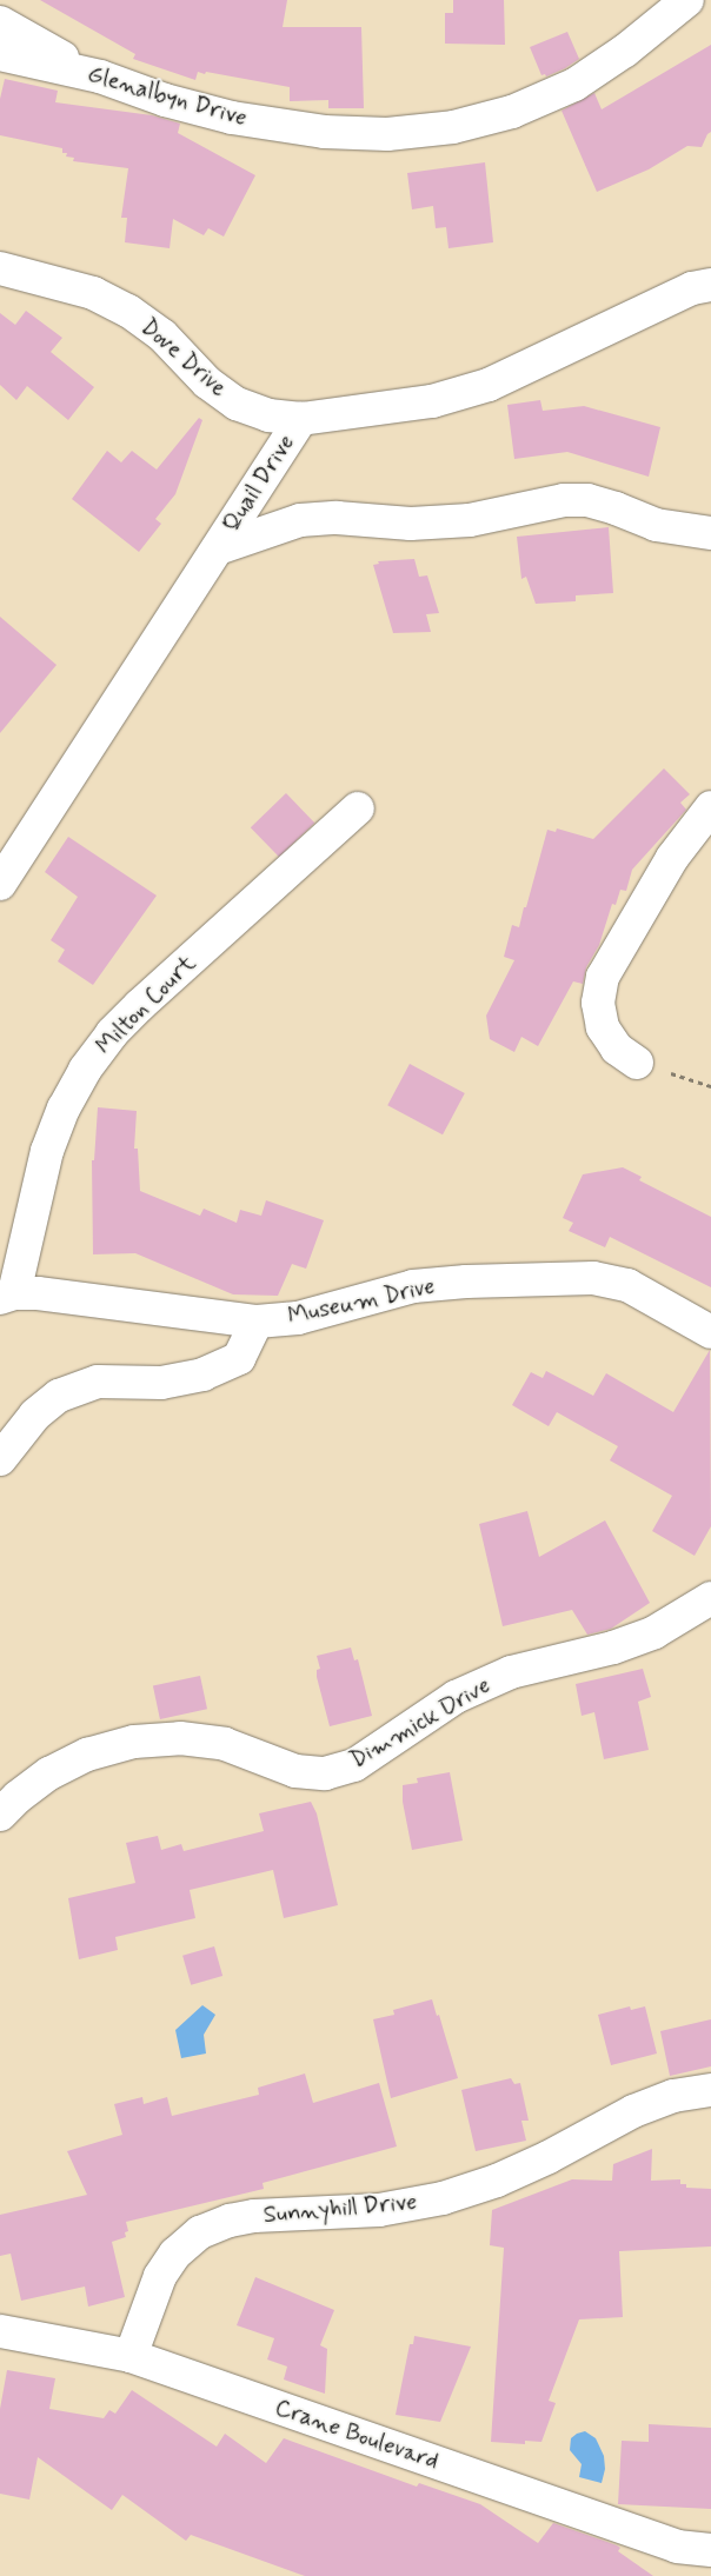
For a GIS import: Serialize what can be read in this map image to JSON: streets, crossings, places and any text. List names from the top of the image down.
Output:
{
  "streets": {
    "street": [
      "Glenalbyn Drive",
      "Dove Drive",
      "Quail Drive",
      "Milton Court",
      "Museum Drive",
      "Dimmick Drive",
      "Sunnyhill Drive",
      "Crane Boulevard"
    ]
  },
  "crossings": [
    ["Dove Drive", "Quail Drive"],
    ["Milton Court", "Museum Drive"],
    ["Sunnyhill Drive", "Crane Boulevard"]
  ]
}
